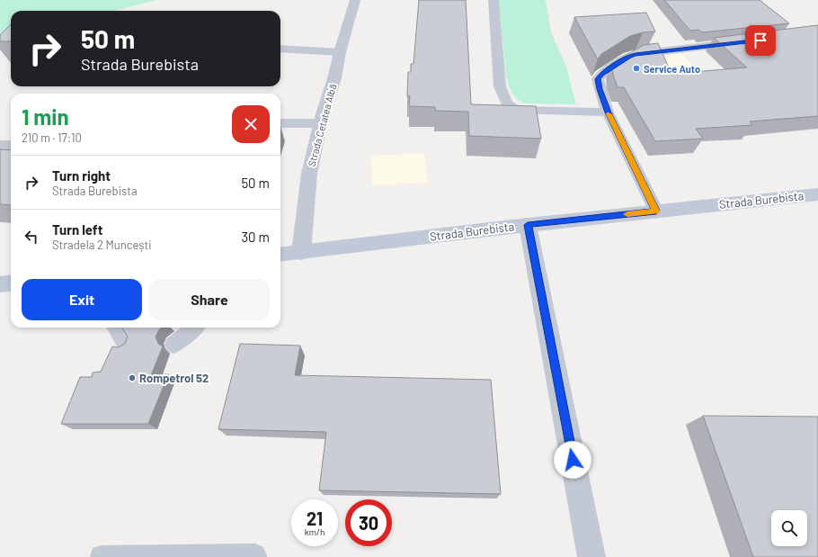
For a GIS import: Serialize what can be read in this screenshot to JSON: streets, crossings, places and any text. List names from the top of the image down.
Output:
{
  "streets": {
    "main road": ["Strada Burebista"],
    "street": ["Strada Cetatea Albă"]
  },
  "crossings": [
    ["Strada Cetatea Albă", "Strada Burebista"]
  ],
  "places": ["Service Auto", "Rompetrol 52"],
  "page": {
    "turn": ["50 m", "Strada Burebista"],
    "heading": ["1 min", "210 m · 17:10"],
    "list": [
      {
        "name": "Turn right",
        "note": "Strada Burebista",
        "value": "50 m"
      },
      {
        "name": "Turn left",
        "note": "Stradela 2 Muncești",
        "value": "30 m"
      }
    ],
    "buttons": ["Exit", "Share"],
    "speed": "21 km/h",
    "limit": "30"
  }
}
